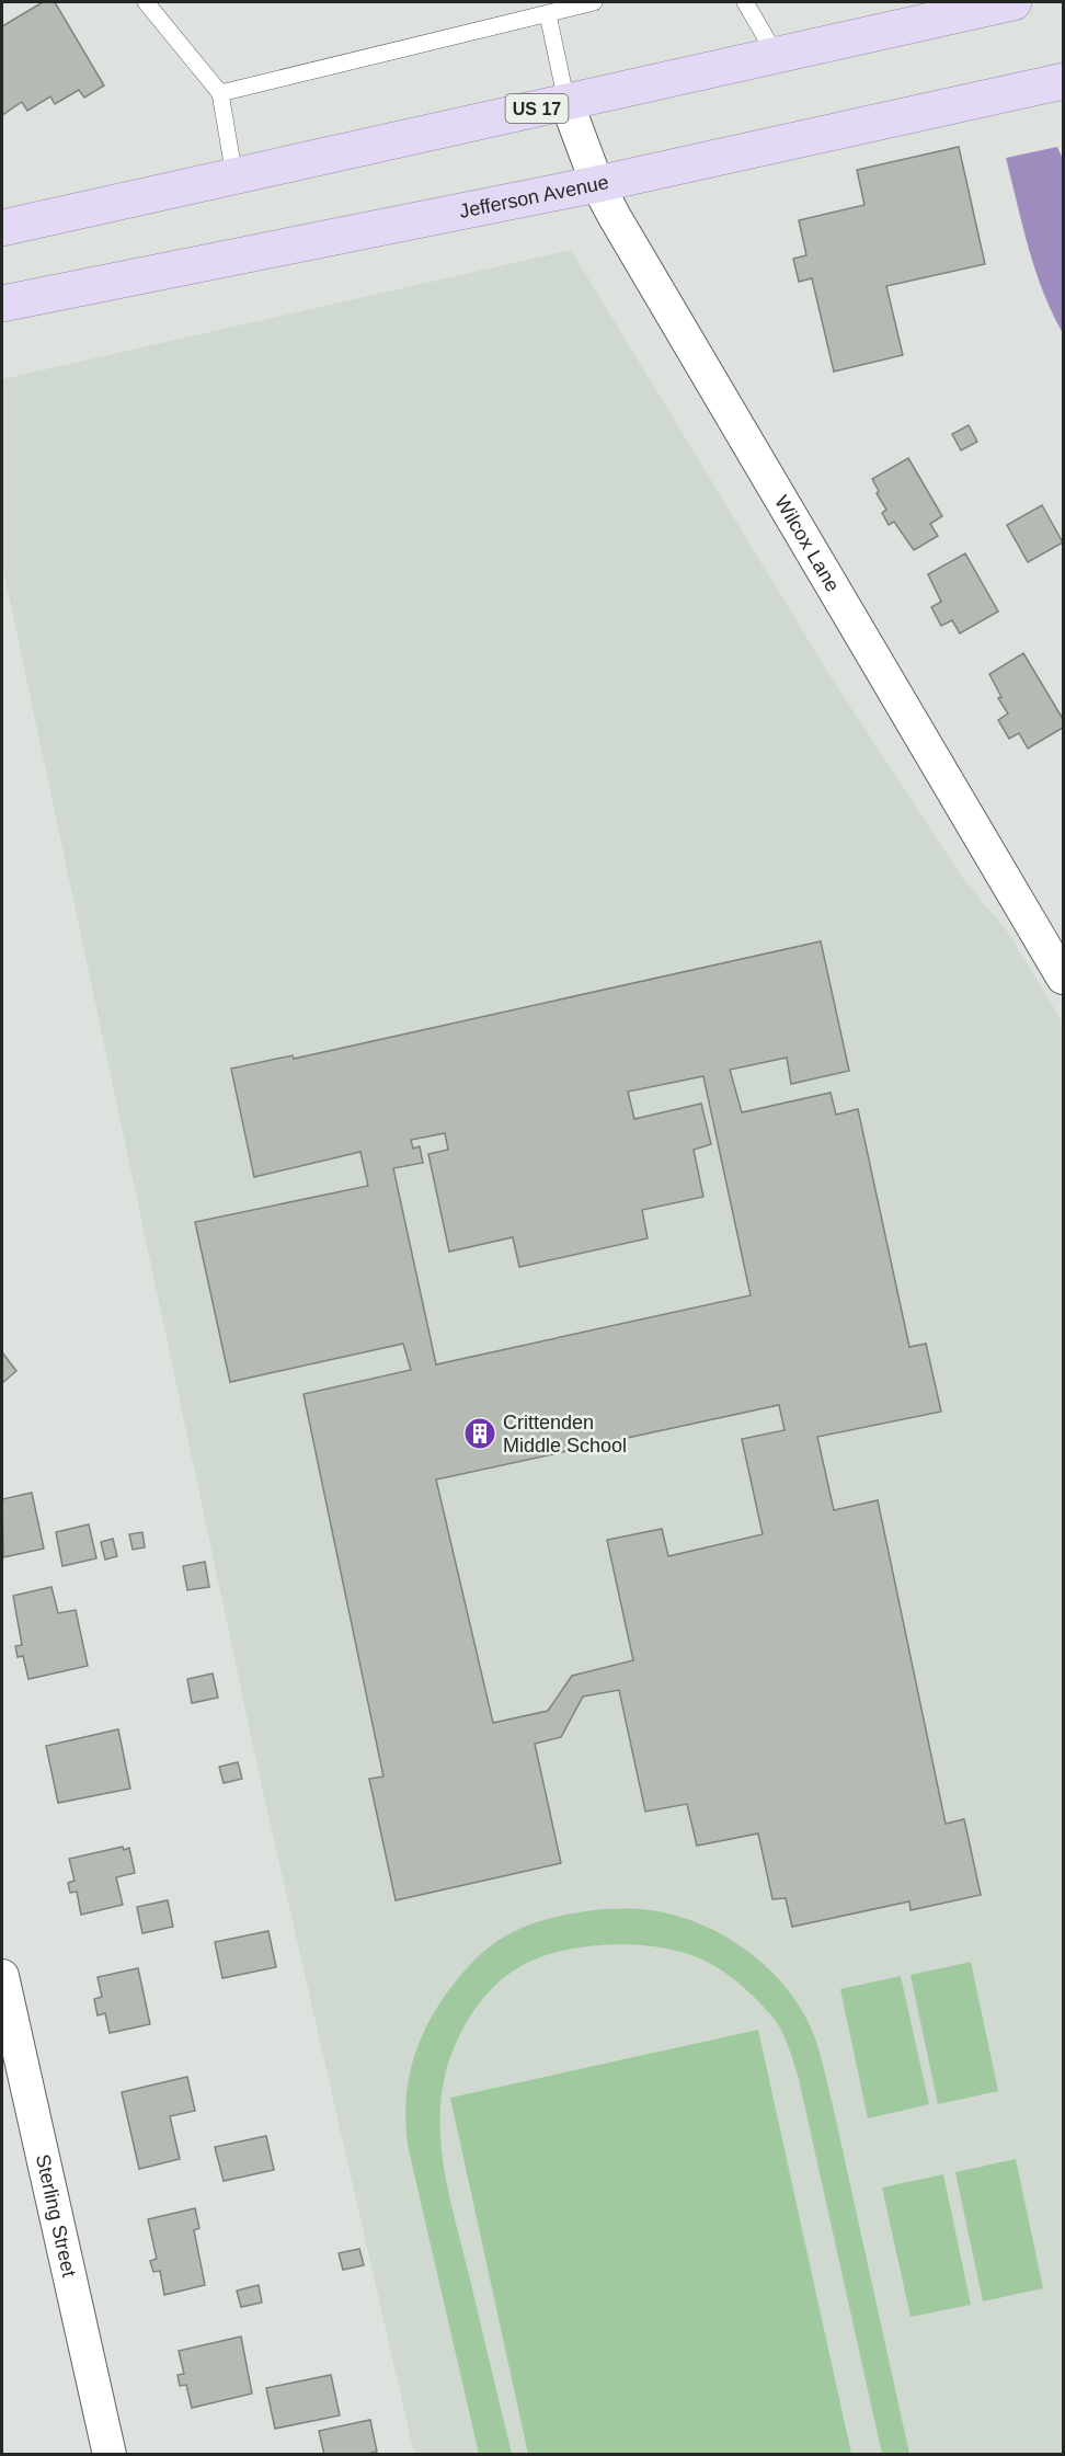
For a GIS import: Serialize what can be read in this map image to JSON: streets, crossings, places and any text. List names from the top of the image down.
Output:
{
  "streets": {
    "main road": ["US 17", "Jefferson Avenue"],
    "street": ["Wilcox Lane", "Sterling Street"]
  },
  "crossings": [
    ["US 17", "Wilcox Lane"],
    ["Jefferson Avenue", "Wilcox Lane"]
  ],
  "places": {
    "building": ["Crittenden Middle School"]
  }
}
